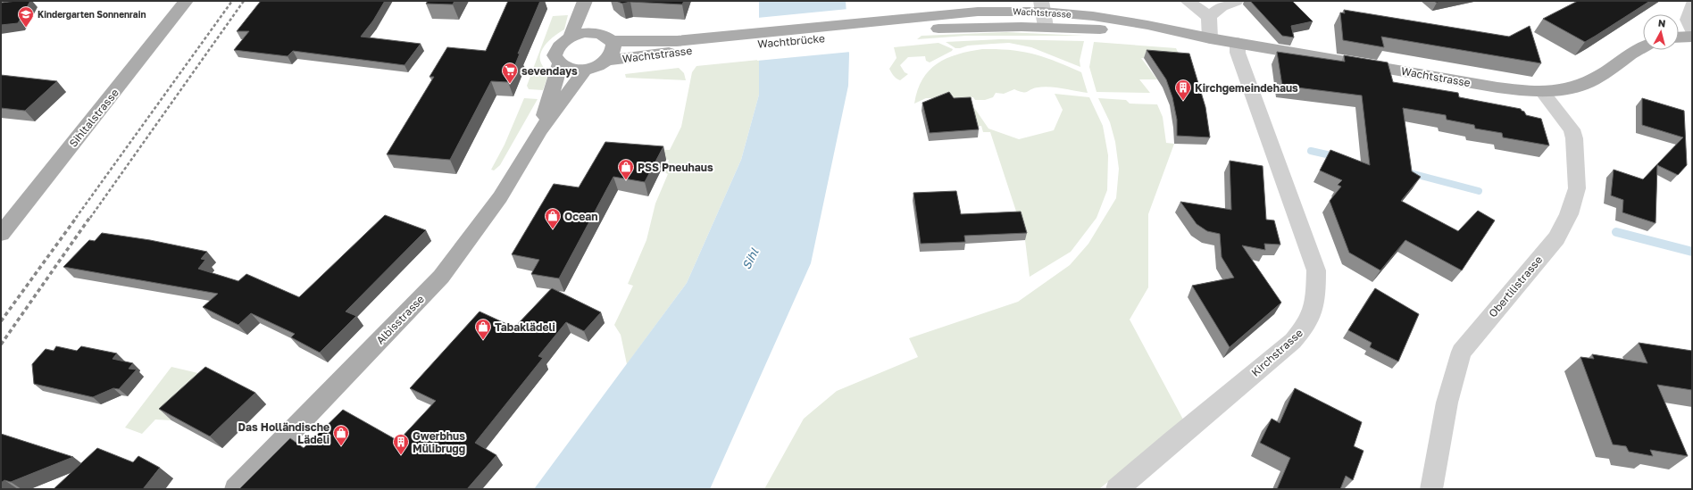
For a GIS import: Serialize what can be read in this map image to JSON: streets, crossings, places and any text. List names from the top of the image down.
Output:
{
  "streets": {
    "main road": [
      "Wachtstrasse",
      "Wachtbrücke",
      "Sihltalstrasse",
      "Albisstrasse"
    ],
    "street": ["Obertilistrasse", "Kirchstrasse"]
  },
  "crossings": [
    ["Wachtstrasse", "Wachtbrücke"],
    ["Wachtstrasse", "Obertilistrasse"],
    ["Wachtstrasse", "Albisstrasse"],
    ["Wachtstrasse", "Kirchstrasse"]
  ],
  "water": ["Sihl"],
  "places": {
    "school or university": ["Kindergarten Sonnenrain"],
    "supermarket": ["sevendays"],
    "building": ["Kirchgemeindehaus", "Gwerbhus Mülibrugg"],
    "shop": [
      "PSS Pneuhaus",
      "Ocean",
      "Tabaklädeli",
      "Das Holländische Lädeli"
    ]
  },
  "north": "top"
}
